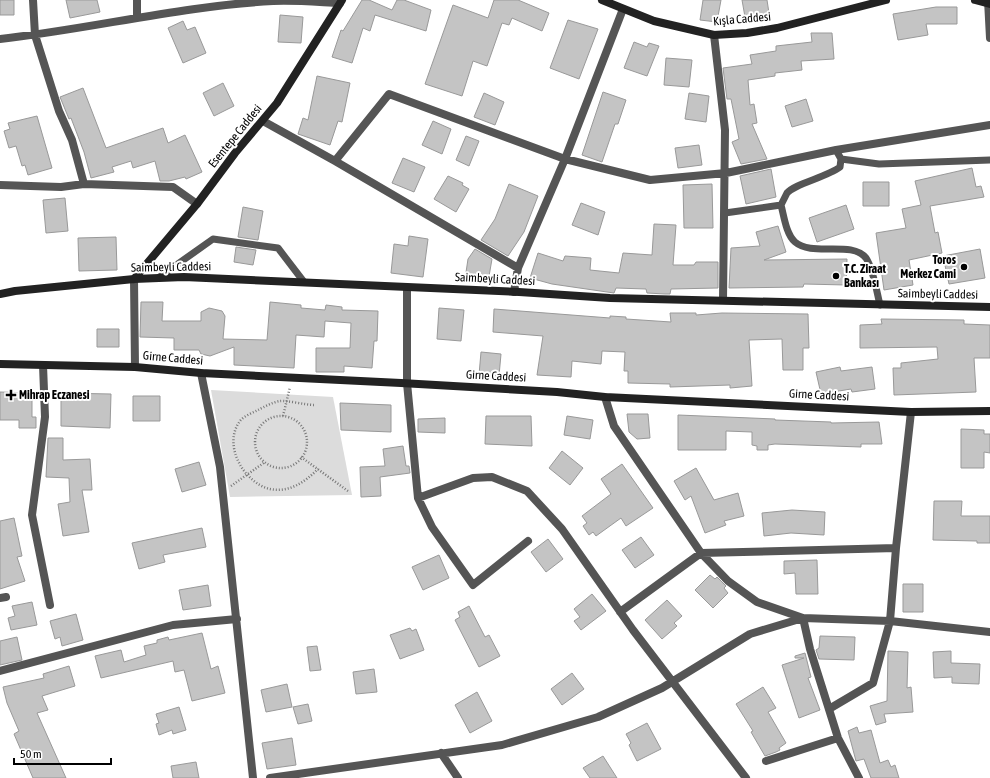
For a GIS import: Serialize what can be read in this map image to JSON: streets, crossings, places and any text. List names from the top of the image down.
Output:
{
  "streets": {
    "street": [
      "Kışla Caddesi",
      "Esentepe Caddesi",
      "Saimbeyli Caddesi",
      "Girne Caddesi"
    ]
  },
  "crossings": [
    ["Esentepe Caddesi", "Saimbeyli Caddesi"]
  ],
  "places": {
    "other": ["Toros Merkez Cami", "T.C. Ziraat Bankası"],
    "health": ["Mihrap Eczanesi"]
  },
  "scale_bar": "50 m"
}
